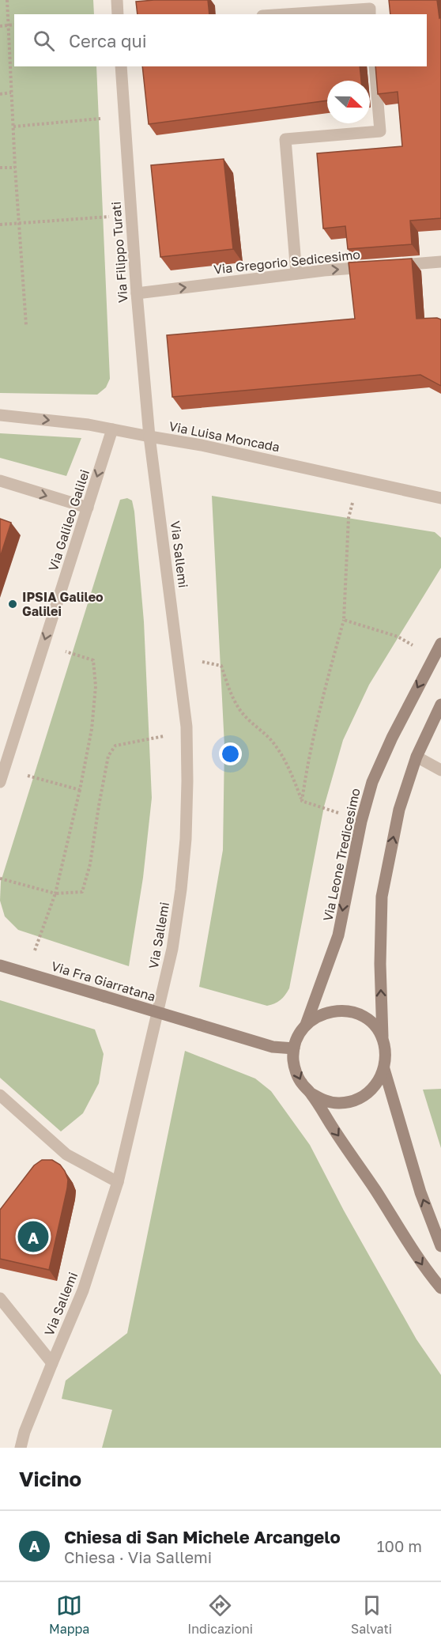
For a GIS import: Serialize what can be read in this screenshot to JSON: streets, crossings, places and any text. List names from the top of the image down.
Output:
{
  "streets": {
    "main road": ["Via Leone Tredicesimo", "Via Fra Giarratana"],
    "street": [
      "Via Filippo Turati",
      "Via Gregorio Sedicesimo",
      "Via Luisa Moncada",
      "Via Galileo Galilei",
      "Via Sallemi"
    ]
  },
  "crossings": [
    ["Via Filippo Turati", "Via Gregorio Sedicesimo"],
    ["Via Filippo Turati", "Via Luisa Moncada"],
    ["Via Filippo Turati", "Via Sallemi"],
    ["Via Luisa Moncada", "Via Galileo Galilei"],
    ["Via Luisa Moncada", "Via Sallemi"],
    ["Via Leone Tredicesimo", "Via Fra Giarratana"]
  ],
  "one_way": ["Via Gregorio Sedicesimo", "Via Galileo Galilei"],
  "places": ["IPSIA Galileo Galilei"],
  "north": "right",
  "page": {
    "search": "Cerca qui",
    "pins": "A",
    "heading": "Vicino",
    "list": [
      {
        "mark": "A",
        "name": "Chiesa di San Michele Arcangelo",
        "note": "Chiesa · Via Sallemi",
        "value": "100 m"
      }
    ],
    "nav": ["Mappa", "Indicazioni", "Salvati"]
  }
}
